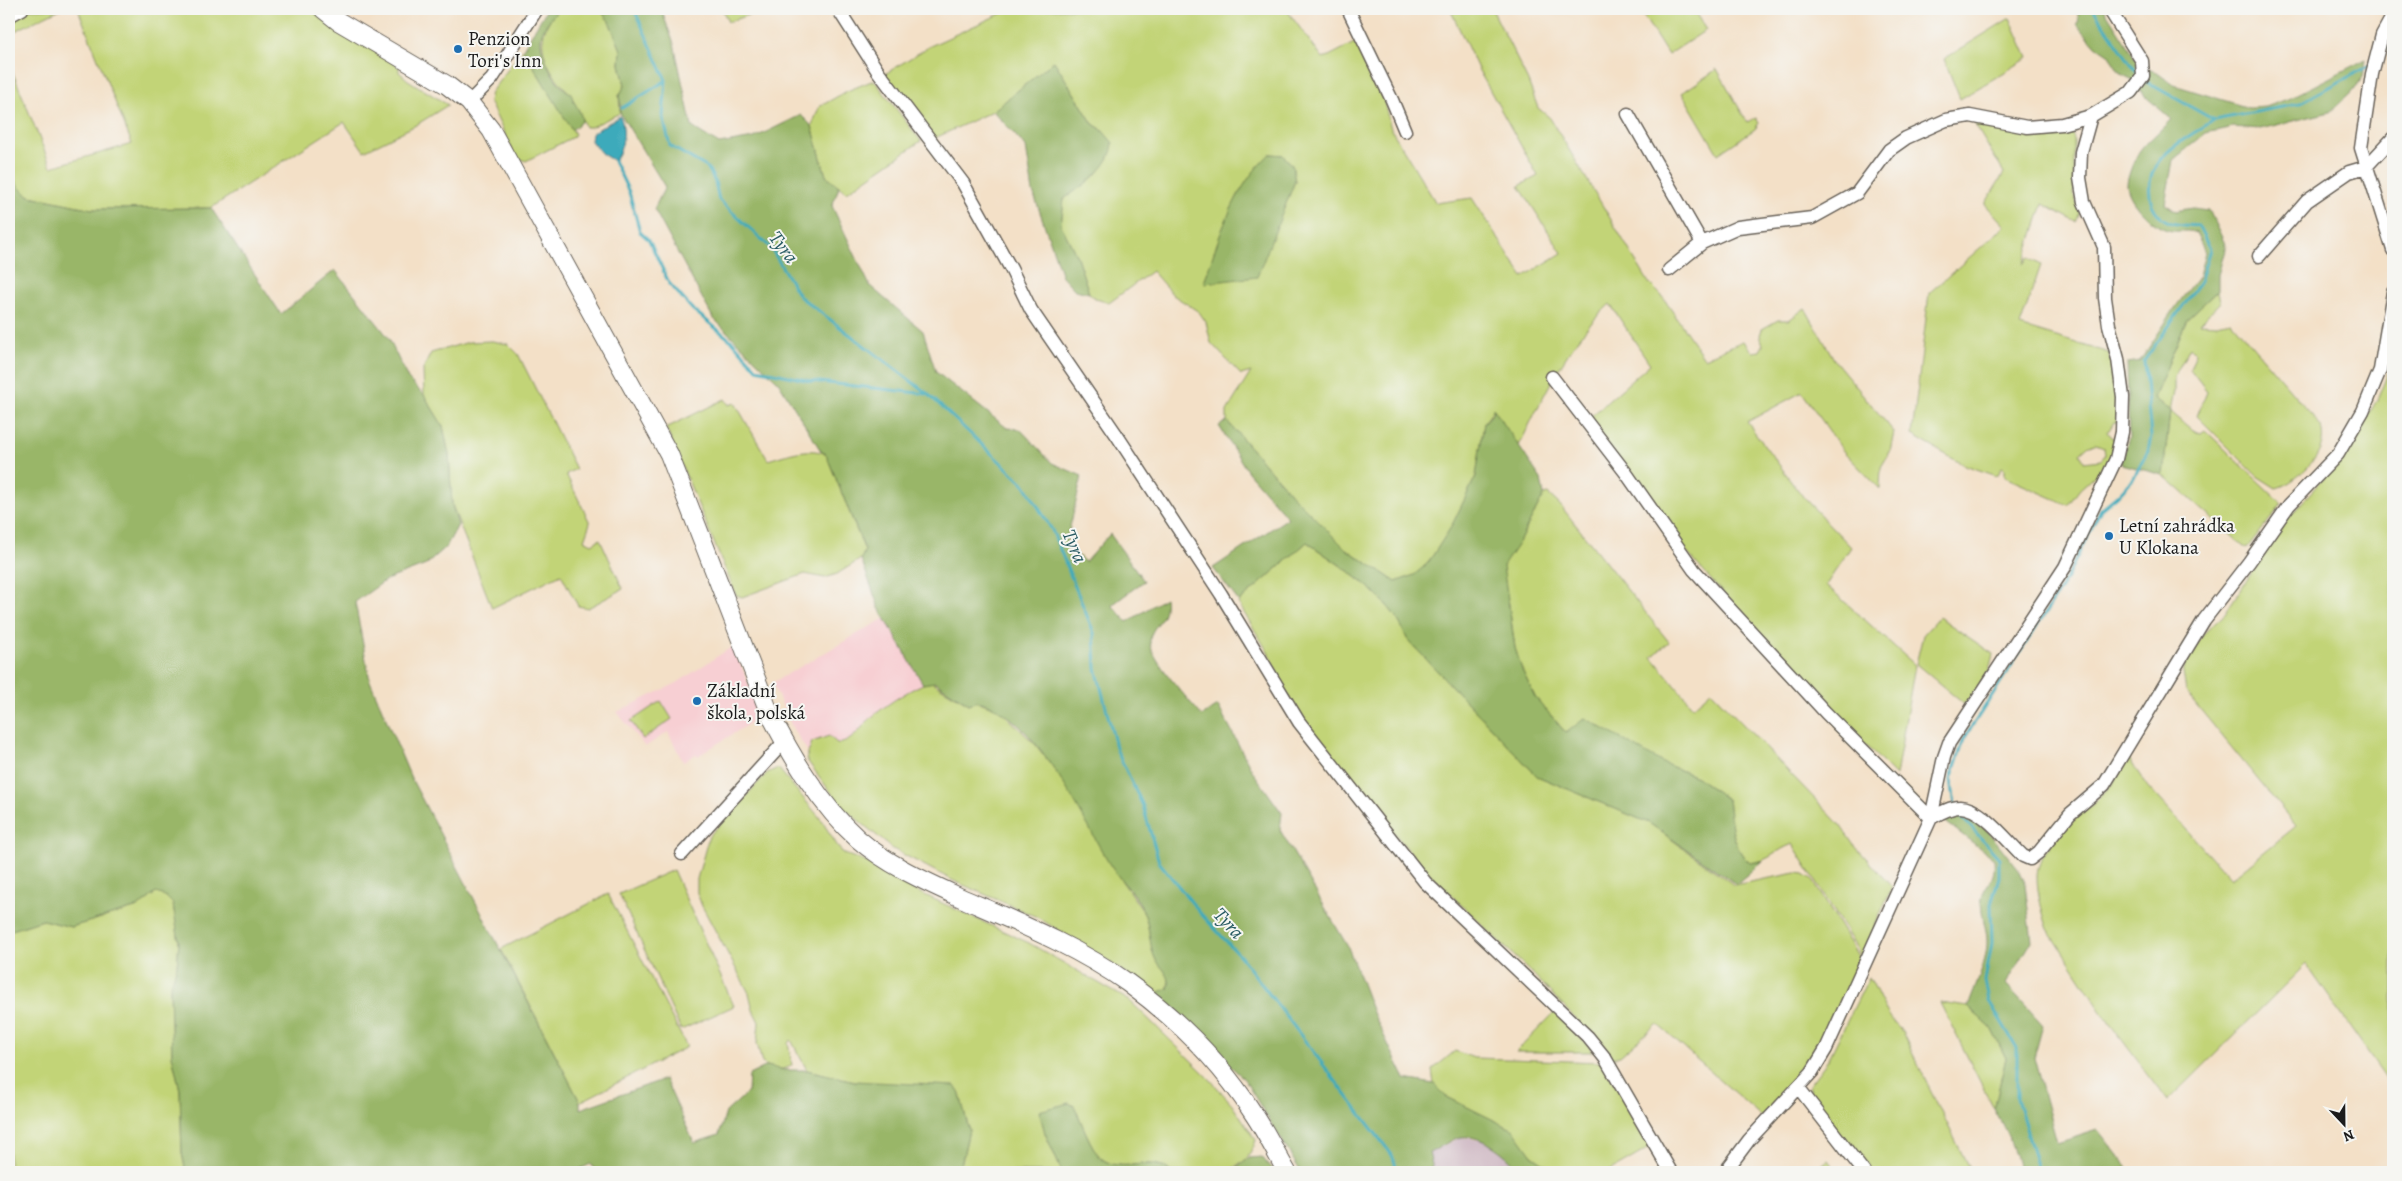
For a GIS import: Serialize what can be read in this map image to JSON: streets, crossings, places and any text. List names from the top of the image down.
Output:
{
  "water": ["Tyra"],
  "places": ["Penzion Tori's Inn", "Letní zahrádka U Klokana", "Základní škola, polská"],
  "north": "bottom"
}
